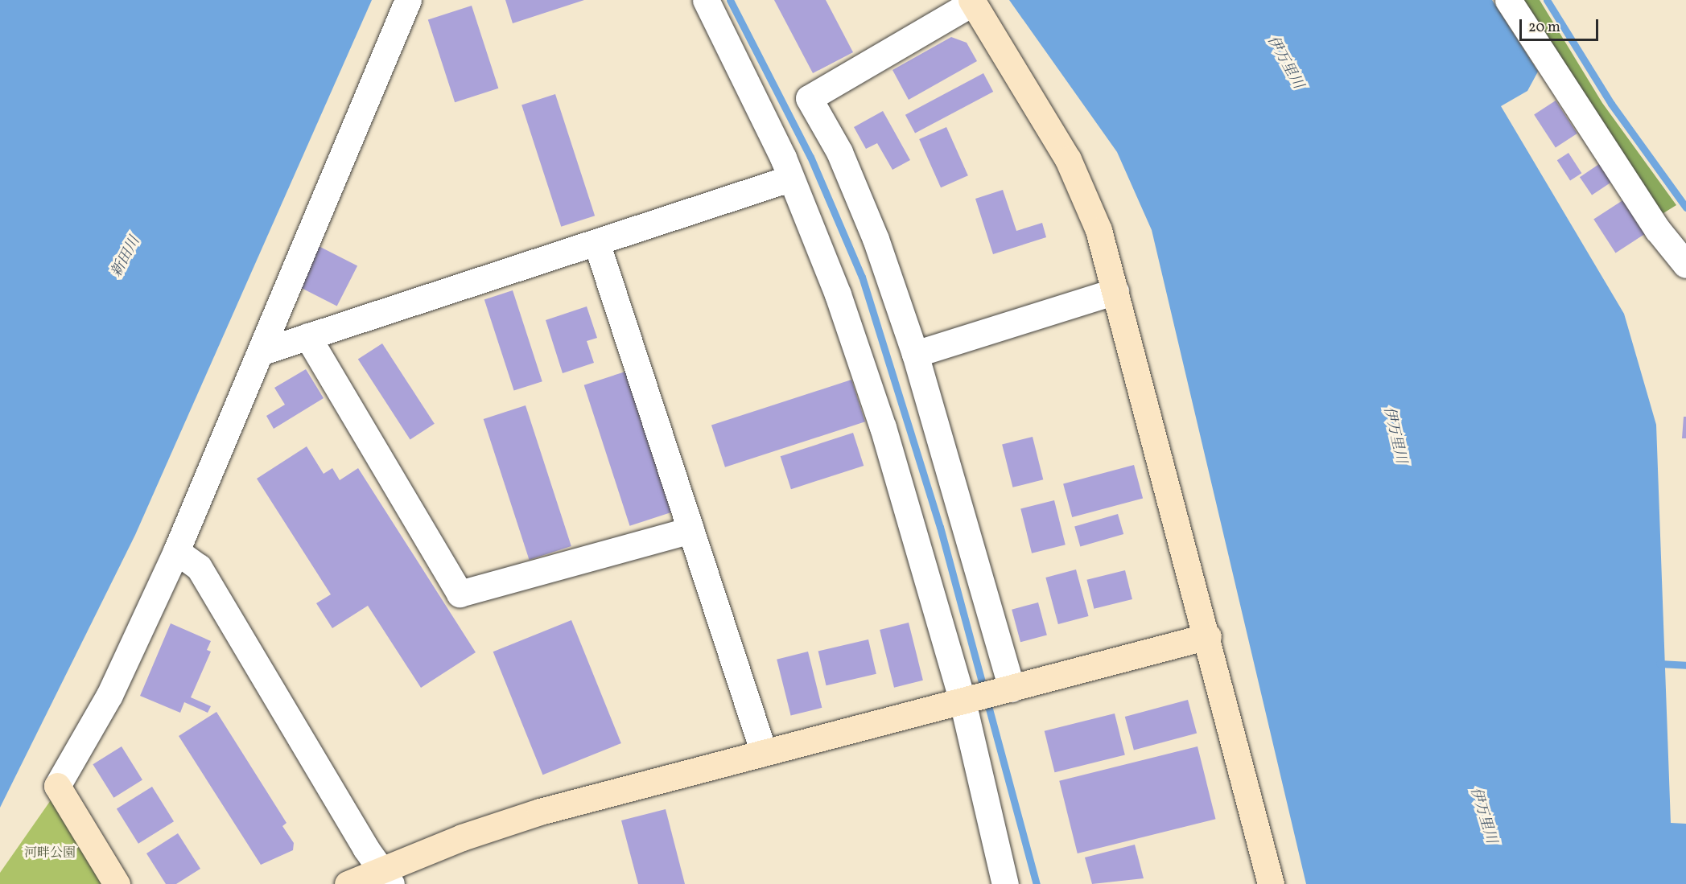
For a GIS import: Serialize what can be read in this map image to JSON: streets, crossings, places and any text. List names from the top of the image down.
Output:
{
  "water": ["伊万里川", "新田川"],
  "parks": ["河畔公園"],
  "scale_bar": "20 m"
}
